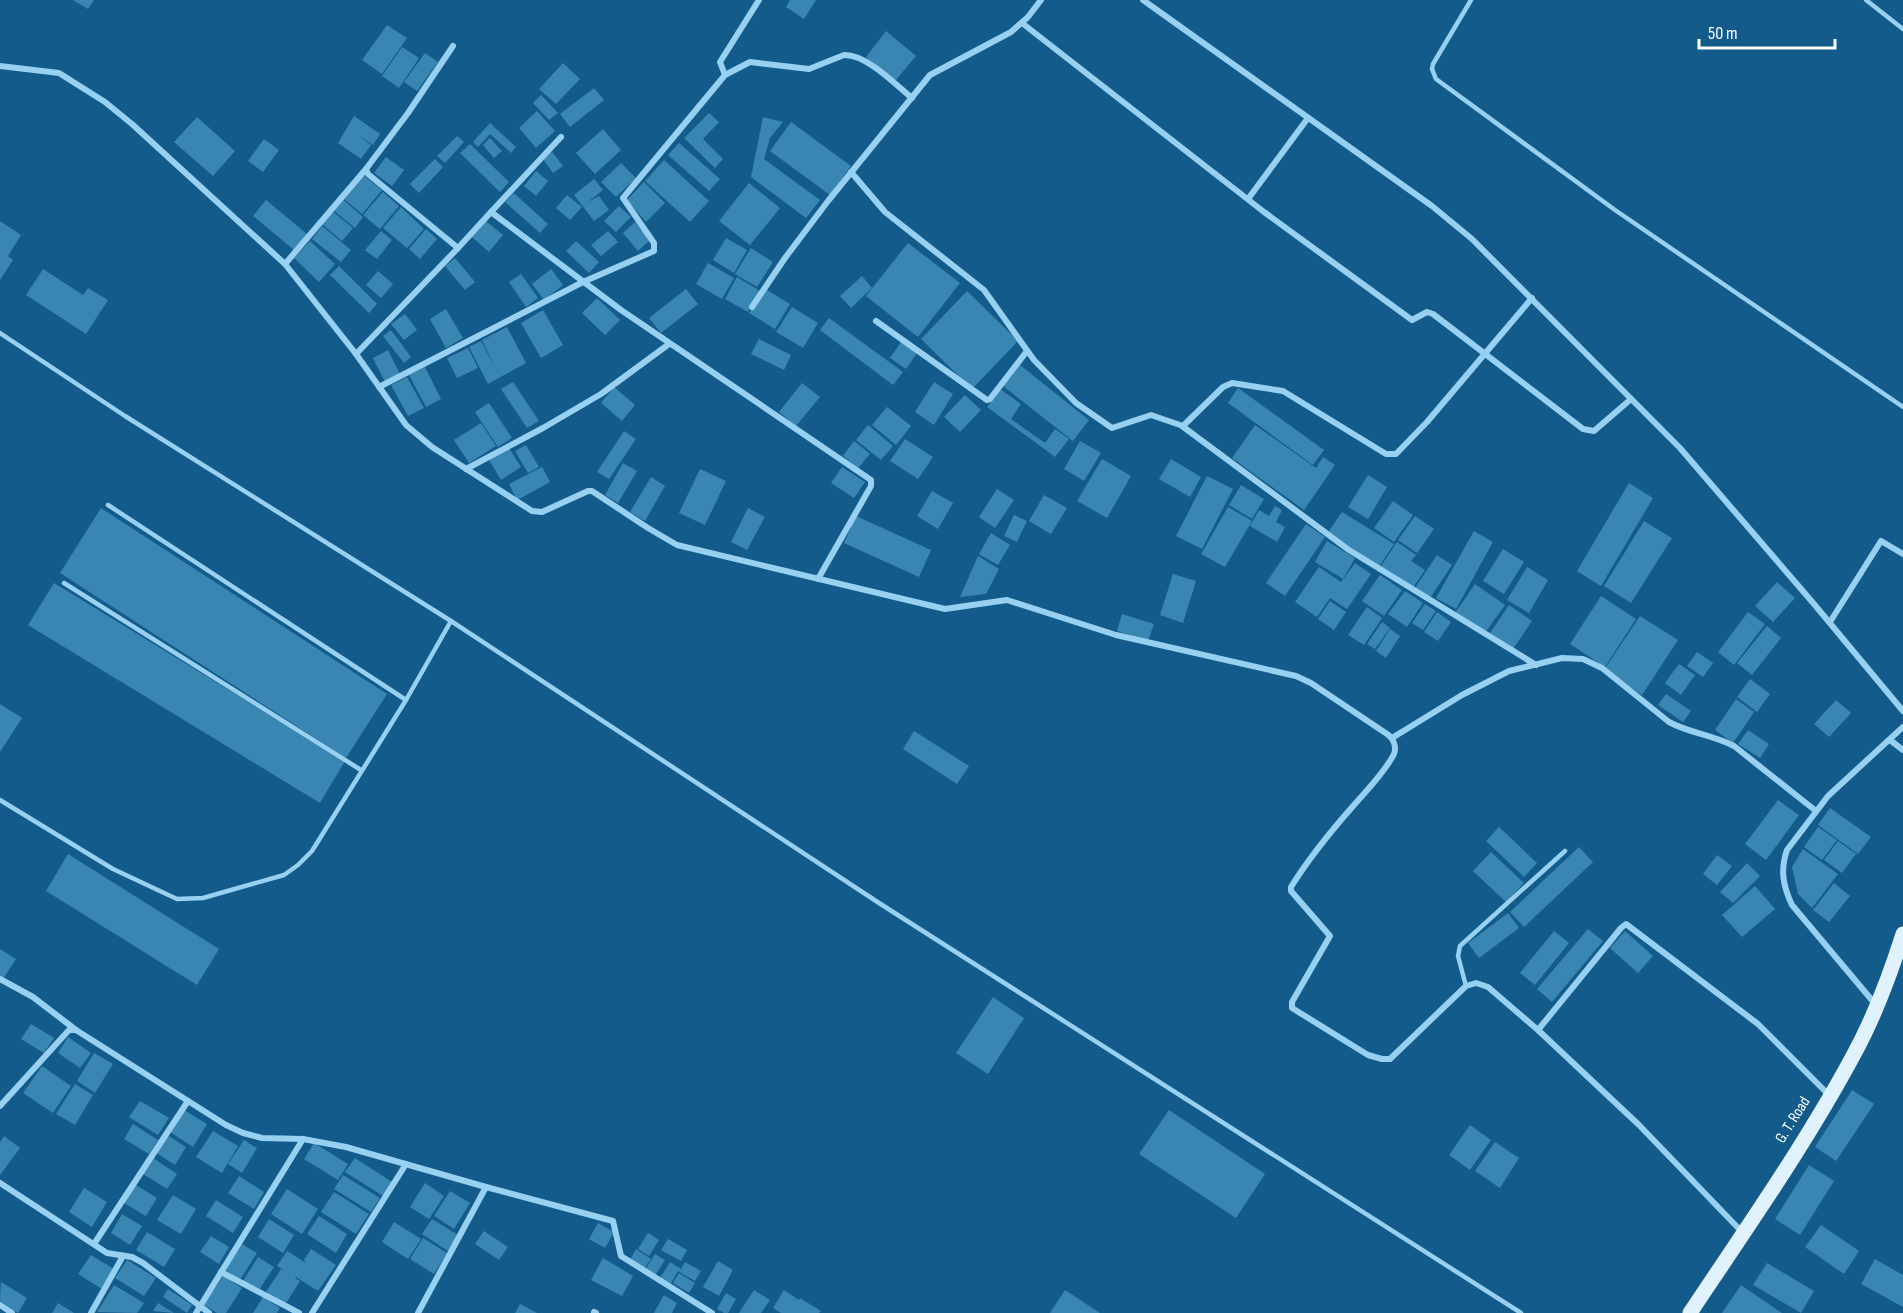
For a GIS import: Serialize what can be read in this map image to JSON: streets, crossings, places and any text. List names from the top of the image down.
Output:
{
  "streets": {
    "main road": ["G. T. Road"]
  },
  "scale_bar": "50 m"
}
